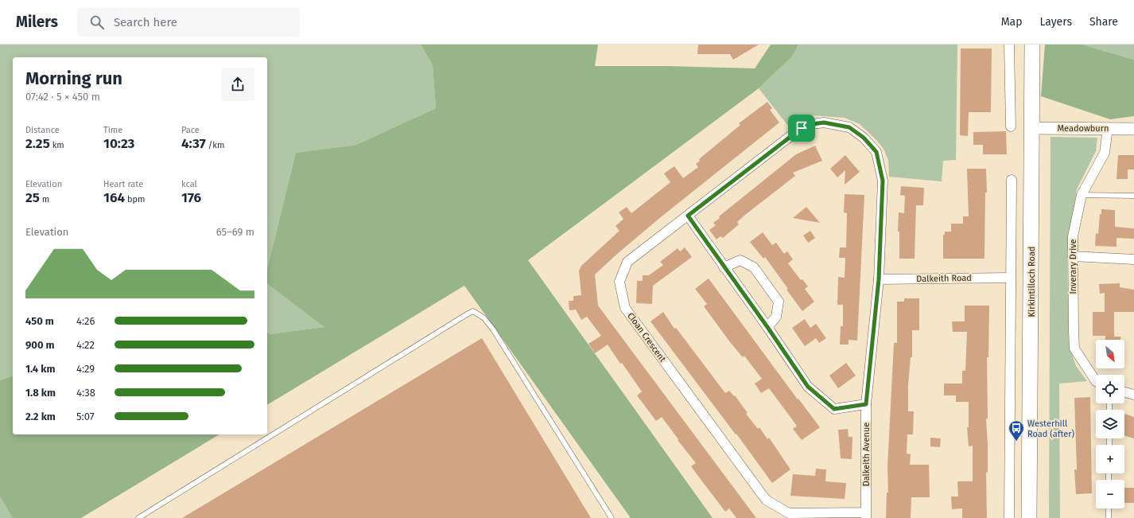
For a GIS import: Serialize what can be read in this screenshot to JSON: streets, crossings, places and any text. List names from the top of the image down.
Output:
{
  "streets": {
    "main road": ["Kirkintilloch Road"],
    "street": [
      "Meadowburn",
      "Inverary Drive",
      "Dalkeith Road",
      "Cloan Crescent",
      "Dalkeith Avenue"
    ]
  },
  "crossings": [
    ["Meadowburn", "Inverary Drive"],
    ["Meadowburn", "Kirkintilloch Road"],
    ["Dalkeith Road", "Dalkeith Avenue"],
    ["Cloan Crescent", "Dalkeith Avenue"]
  ],
  "places": {
    "bus stop": ["Westerhill Road (after)"]
  },
  "north": "bottom right",
  "page": {
    "header": "Milers",
    "search": "Search here",
    "nav": ["Map", "Layers", "Share"],
    "heading": ["Morning run", "07:42 · 5 × 450 m"],
    "stats": [
      ["Distance", "2.25 km"],
      ["Time", "10:23"],
      ["Pace", "4:37 /km"],
      ["Elevation", "25 m"],
      ["Heart rate", "164 bpm"],
      ["kcal", "176"]
    ],
    "chart": ["Elevation", "65–69 m"],
    "list": [
      {
        "name": "450 m",
        "note": "4:26"
      },
      {
        "name": "900 m",
        "note": "4:22"
      },
      {
        "name": "1.4 km",
        "note": "4:29"
      },
      {
        "name": "1.8 km",
        "note": "4:38"
      },
      {
        "name": "2.2 km",
        "note": "5:07"
      }
    ],
    "map_buttons": ["+", "−"]
  }
}
